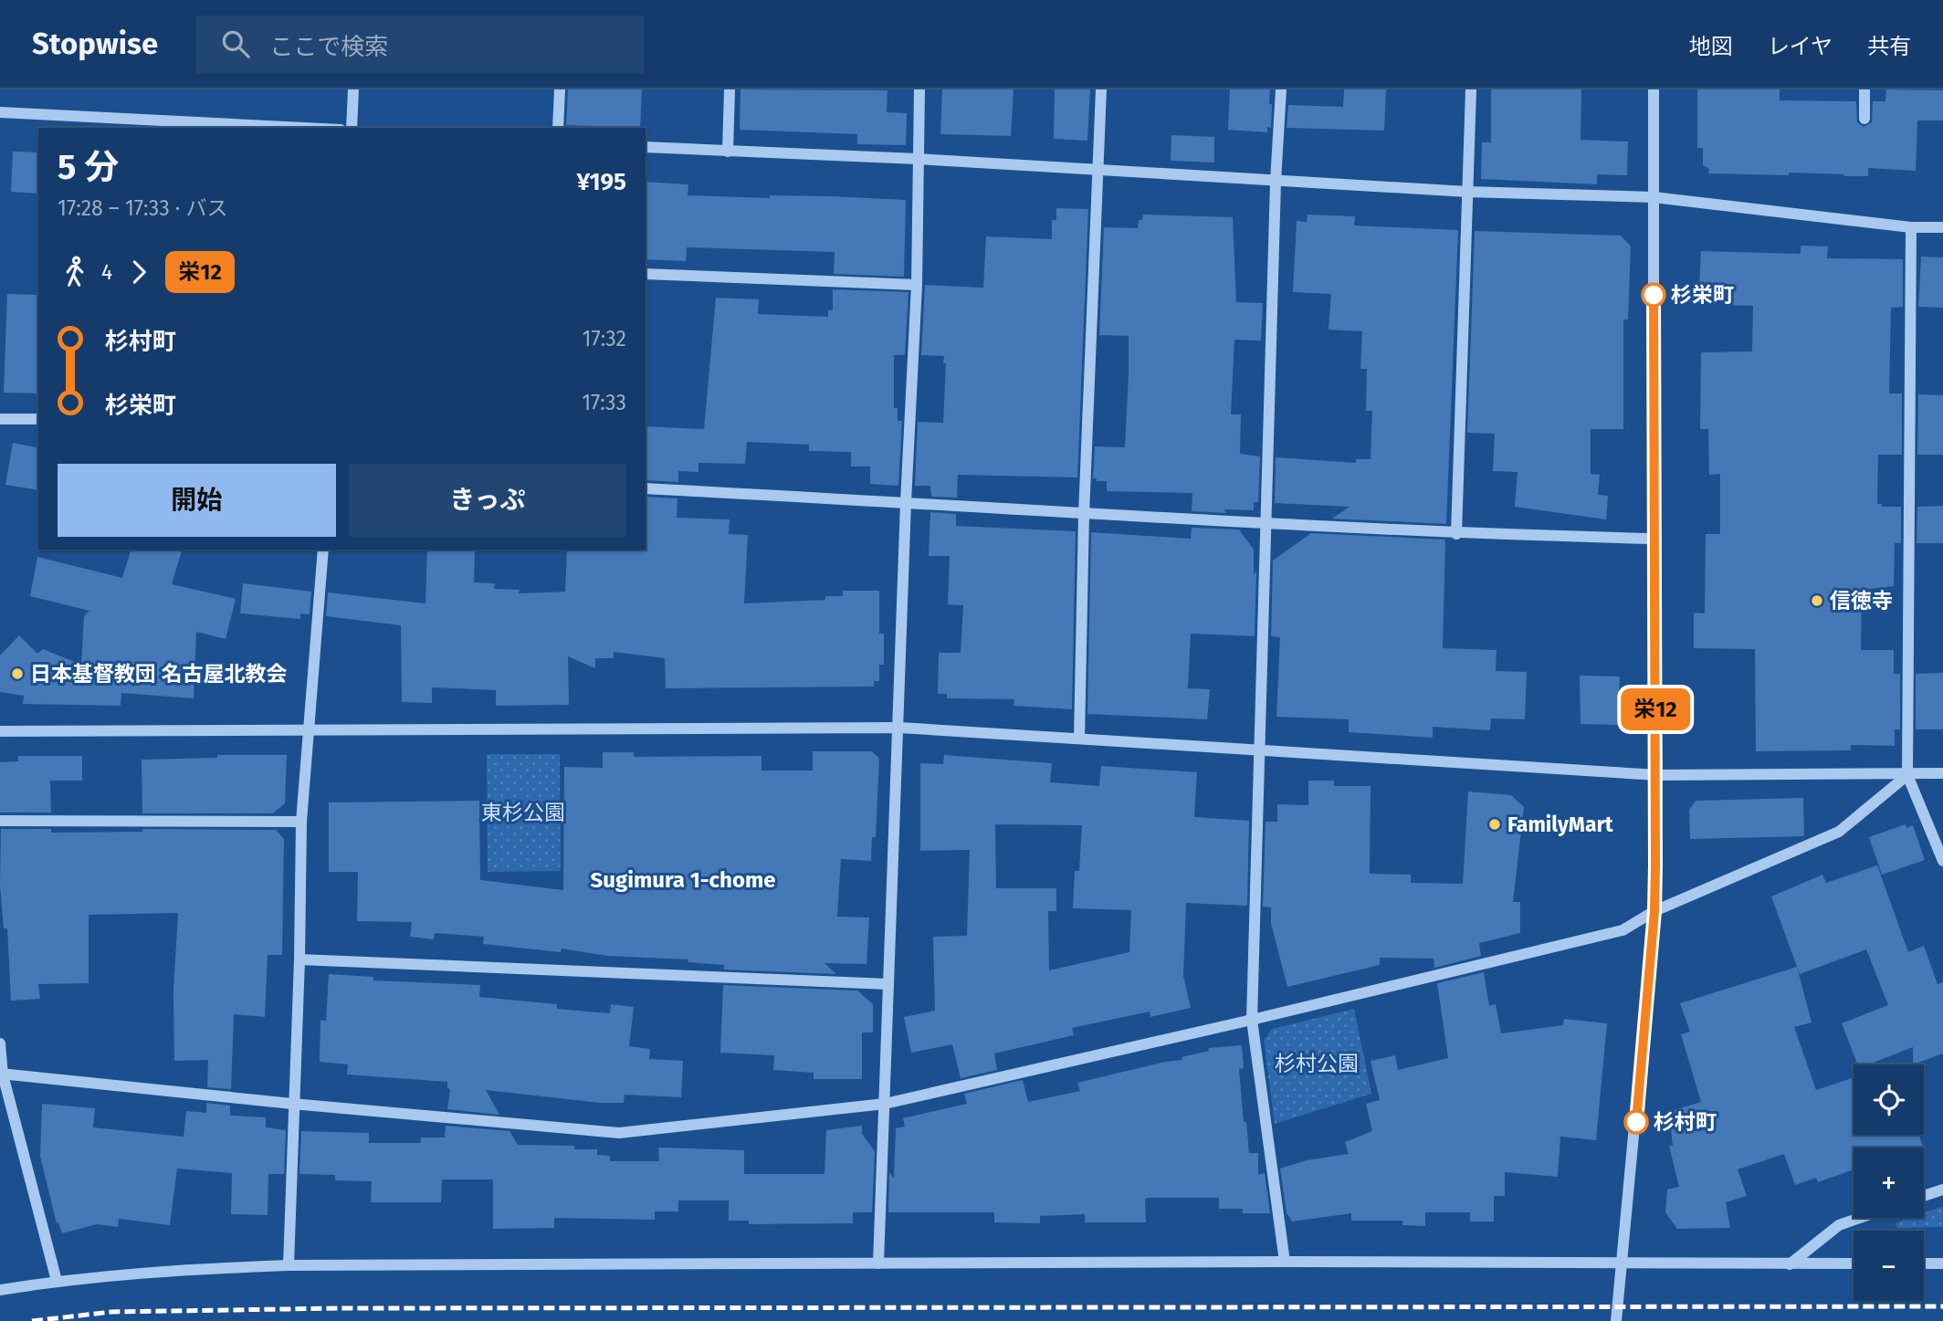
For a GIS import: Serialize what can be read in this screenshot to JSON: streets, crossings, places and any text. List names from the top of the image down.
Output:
{
  "districts": ["Sugimura 1-chome"],
  "parks": ["東杉公園", "杉村公園"],
  "places": [
    "杉栄町",
    "信徳寺",
    "日本基督教団 名古屋北教会",
    "FamilyMart",
    "杉村町"
  ],
  "lines": ["bus line 栄12"],
  "page": {
    "header": "Stopwise",
    "search": "ここで検索",
    "nav": ["地図", "レイヤ", "共有"],
    "on_map": "栄12",
    "heading": ["5 分", "17:28 – 17:33 · バス", "¥195"],
    "legs": ["4", "栄12"],
    "list": [
      {
        "name": "杉村町",
        "value": "17:32"
      },
      {
        "name": "杉栄町",
        "value": "17:33"
      }
    ],
    "buttons": ["開始", "きっぷ"],
    "map_buttons": ["+", "−"]
  }
}
